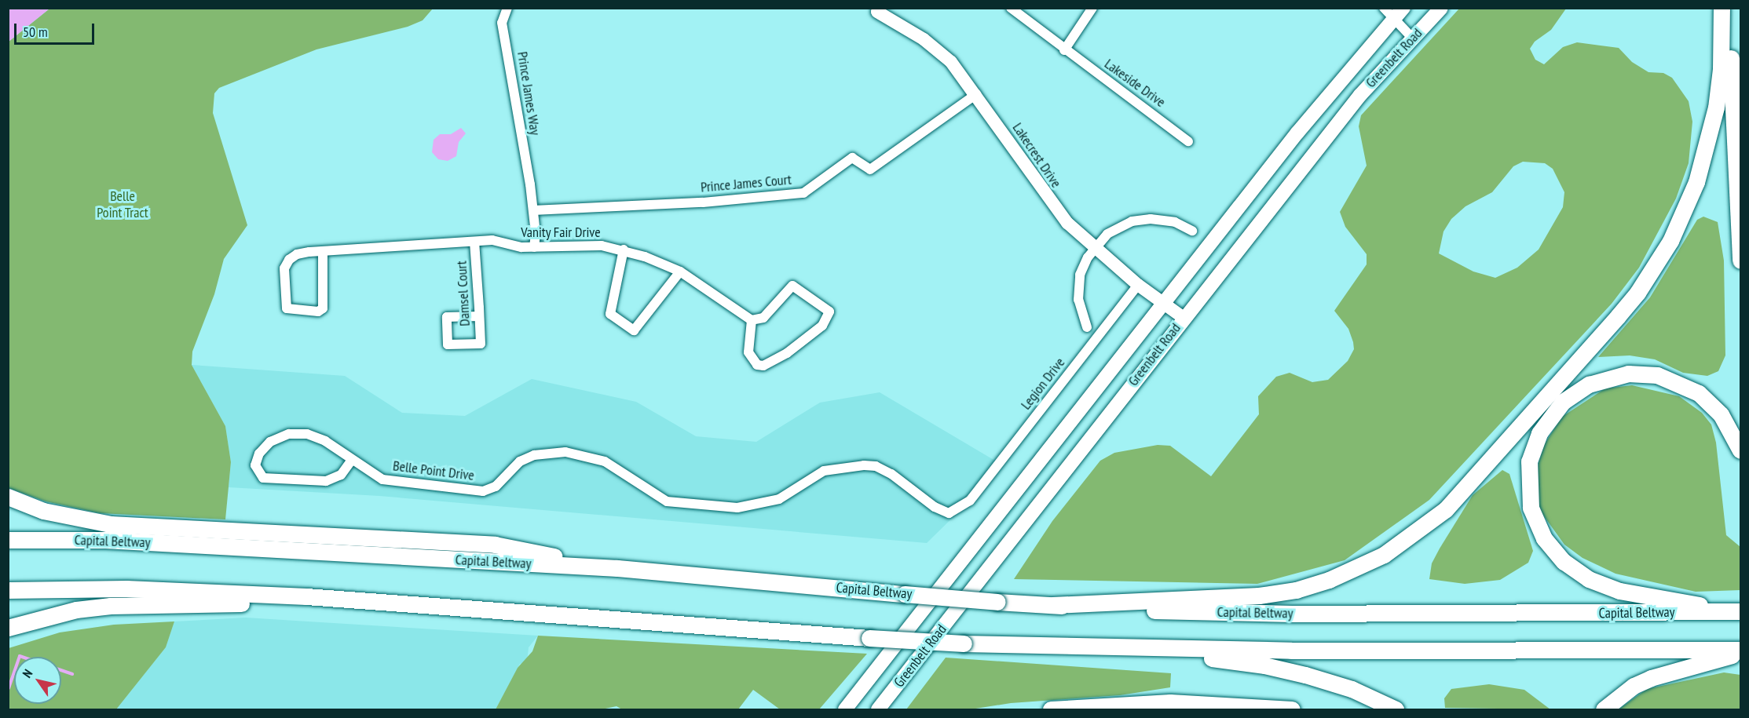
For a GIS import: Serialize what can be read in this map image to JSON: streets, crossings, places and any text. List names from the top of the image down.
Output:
{
  "streets": {
    "highway": ["Capital Beltway"],
    "main road": ["Greenbelt Road"],
    "street": [
      "Lakeside Drive",
      "Prince James Way",
      "Lakecrest Drive",
      "Prince James Court",
      "Vanity Fair Drive",
      "Damsel Court",
      "Legion Drive",
      "Belle Point Drive"
    ]
  },
  "crossings": [
    ["Greenbelt Road", "Lakecrest Drive"],
    ["Prince James Way", "Prince James Court"],
    ["Lakecrest Drive", "Prince James Court"],
    ["Lakecrest Drive", "Legion Drive"],
    ["Vanity Fair Drive", "Damsel Court"],
    ["Legion Drive", "Belle Point Drive"]
  ],
  "parks": ["Belle Point Tract"],
  "scale_bar": "50 m",
  "north": "top left"
}
